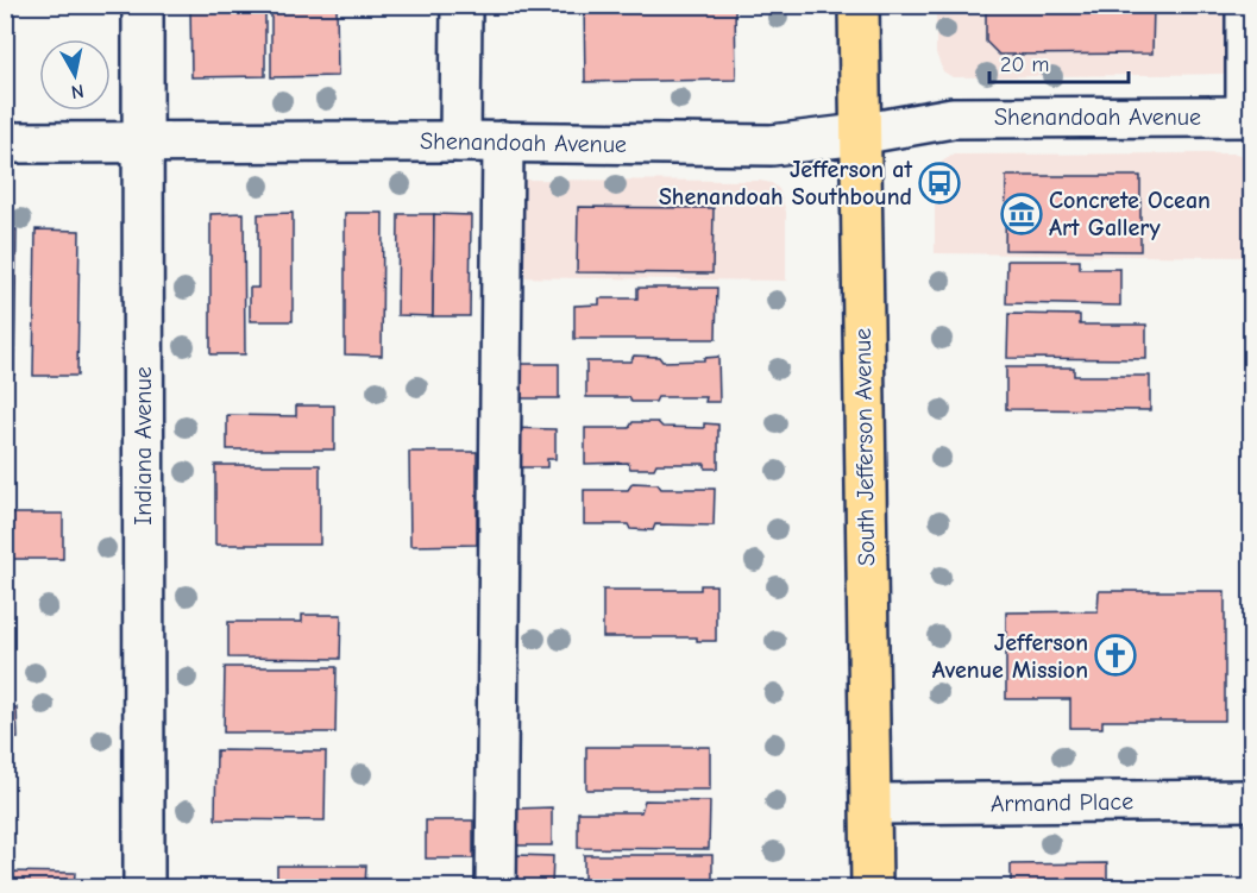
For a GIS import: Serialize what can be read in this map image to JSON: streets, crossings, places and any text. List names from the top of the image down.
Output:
{
  "streets": {
    "main road": ["South Jefferson Avenue"],
    "street": ["Shenandoah Avenue", "Indiana Avenue", "Armand Place"]
  },
  "crossings": [
    ["Shenandoah Avenue", "Indiana Avenue"],
    ["Shenandoah Avenue", "South Jefferson Avenue"],
    ["South Jefferson Avenue", "Armand Place"]
  ],
  "places": {
    "bus stop": ["Jefferson at Shenandoah Southbound"],
    "museum": ["Concrete Ocean Art Gallery"],
    "church": ["Jefferson Avenue Mission"]
  },
  "scale_bar": "20 m",
  "north": "bottom"
}
